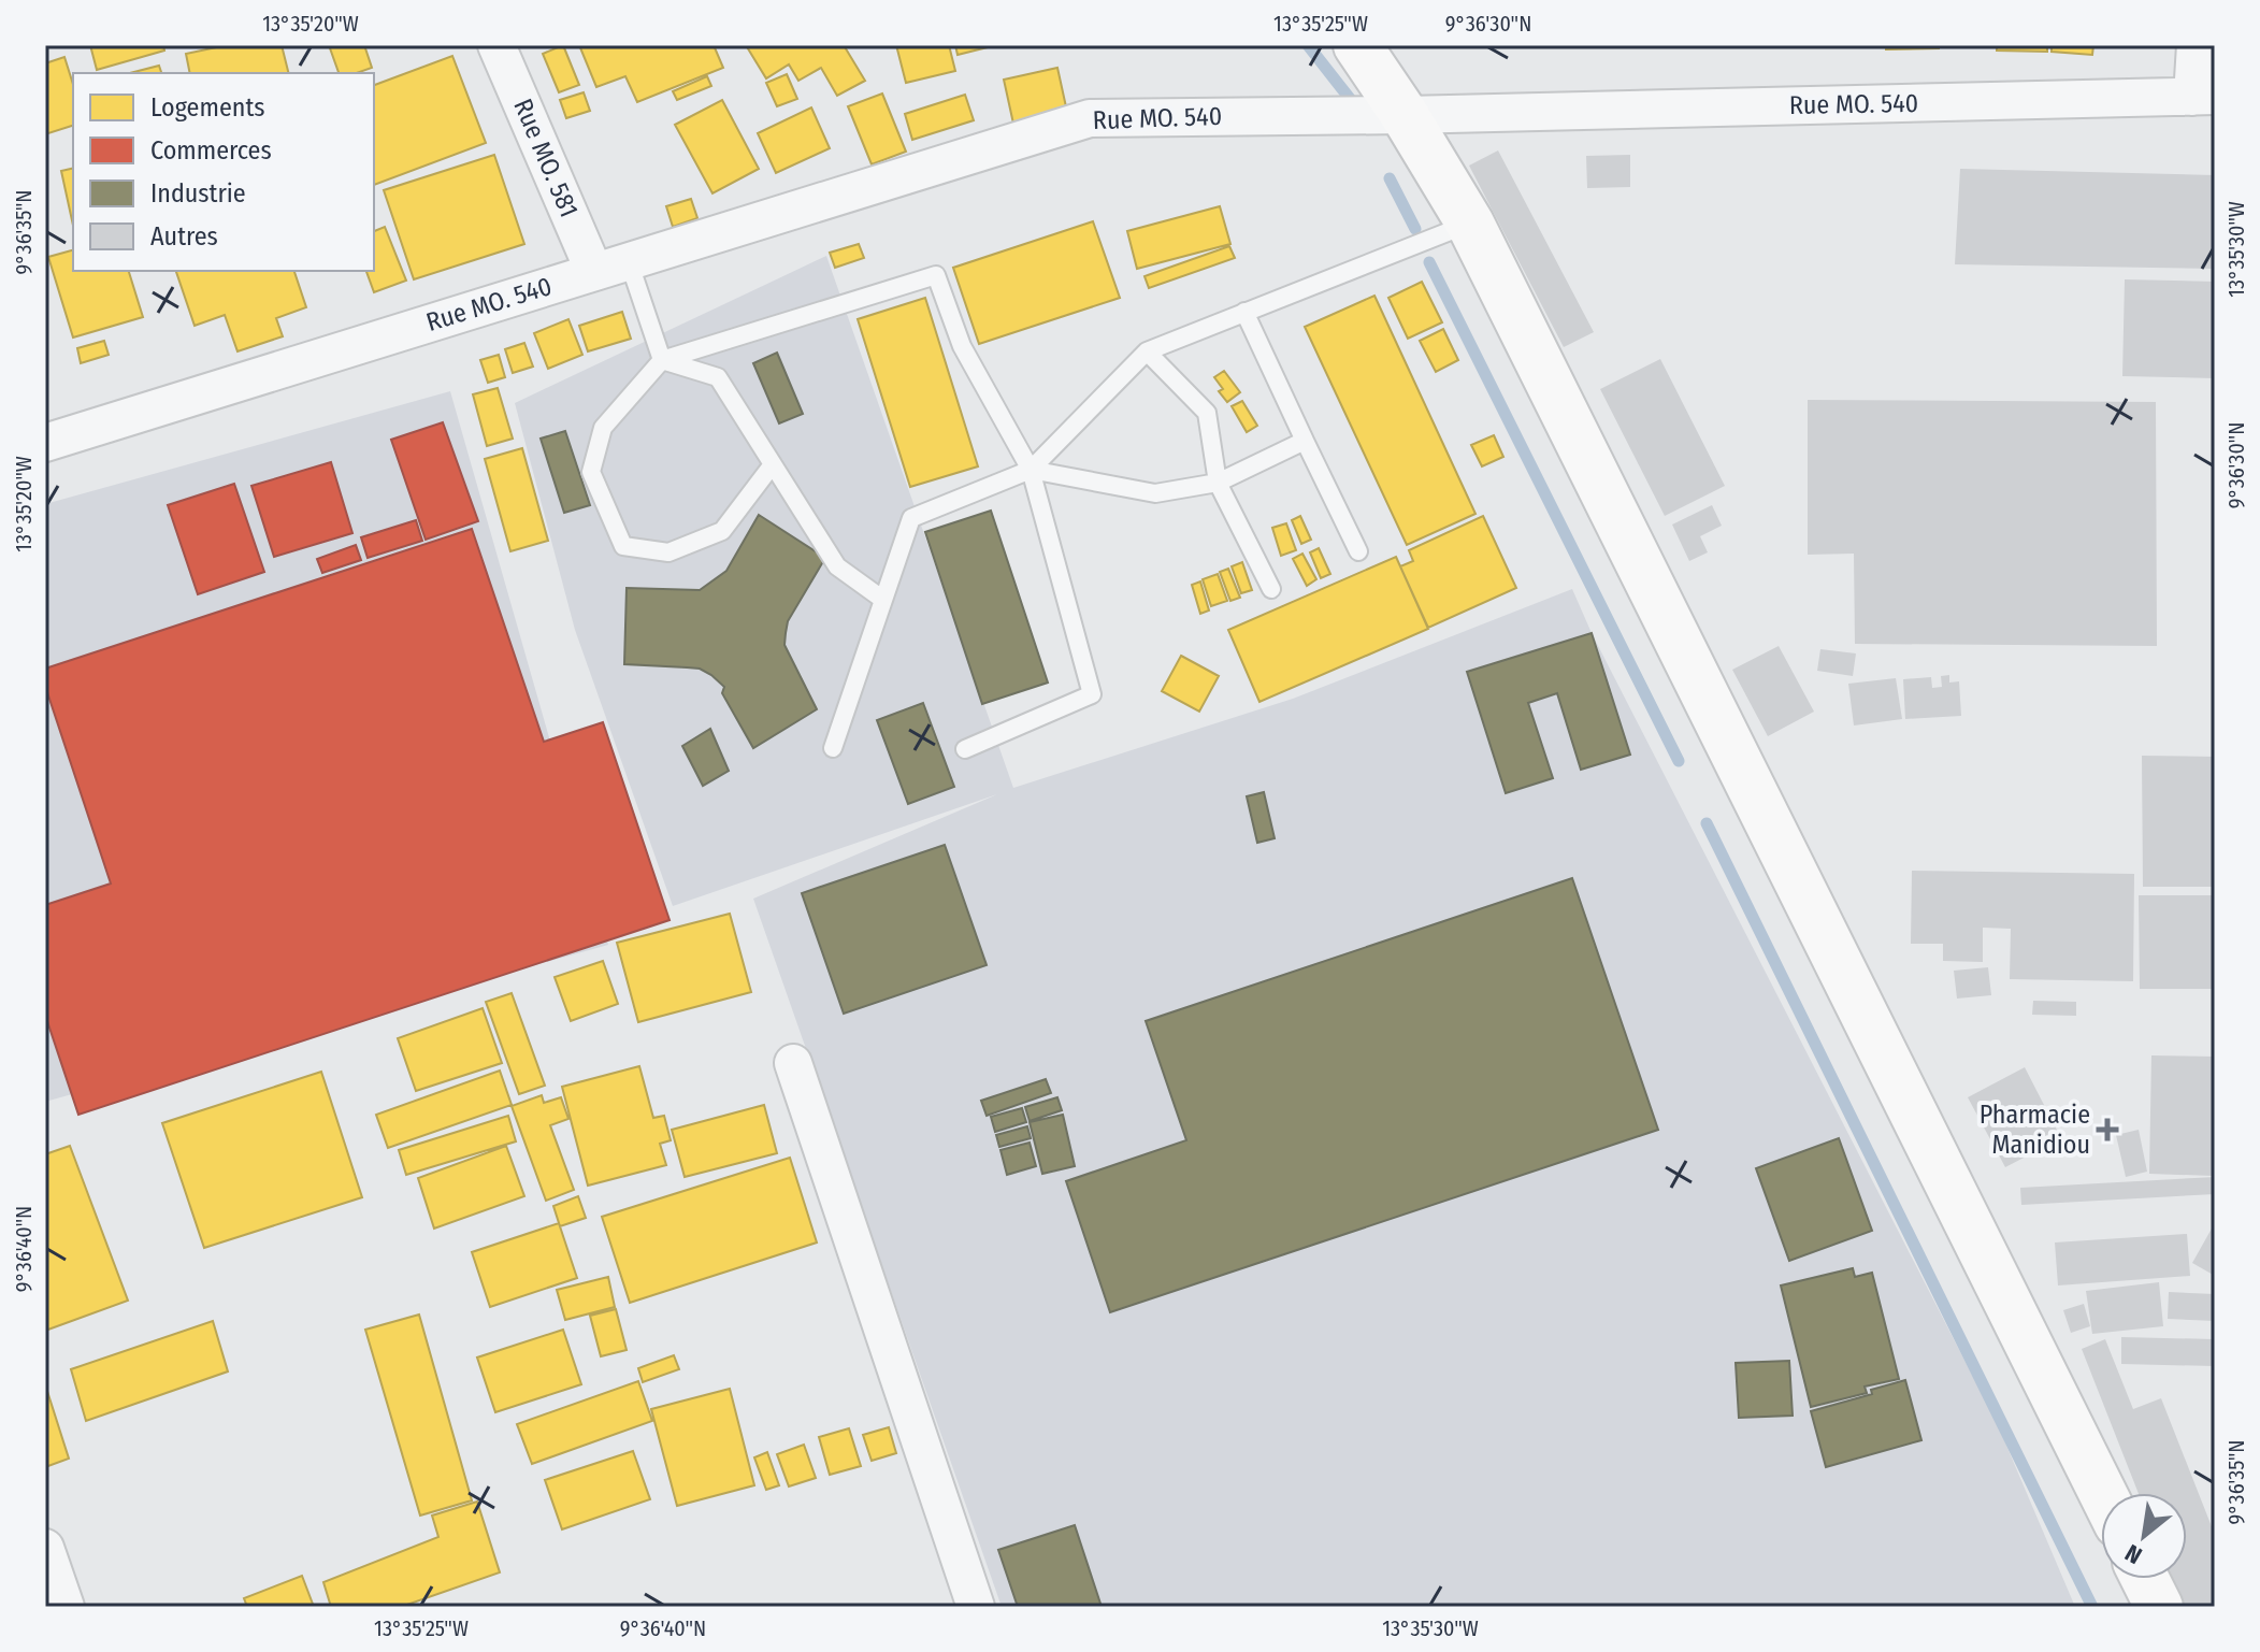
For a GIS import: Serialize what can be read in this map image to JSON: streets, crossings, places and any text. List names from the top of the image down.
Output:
{
  "streets": {
    "street": ["Rue MO. 540", "Rue MO. 581"]
  },
  "crossings": [
    ["Rue MO. 540", "Rue MO. 581"]
  ],
  "places": {
    "health": ["Pharmacie Manidiou"]
  },
  "legend": [
    "Logements",
    "Commerces",
    "Industrie",
    "Autres"
  ],
  "north": "bottom left",
  "coordinates": [
    "13°35'20\"W",
    "13°35'25\"W",
    "9°36'30\"N",
    "9°36'35\"N",
    "13°35'30\"W",
    "9°36'40\"N"
  ]
}
